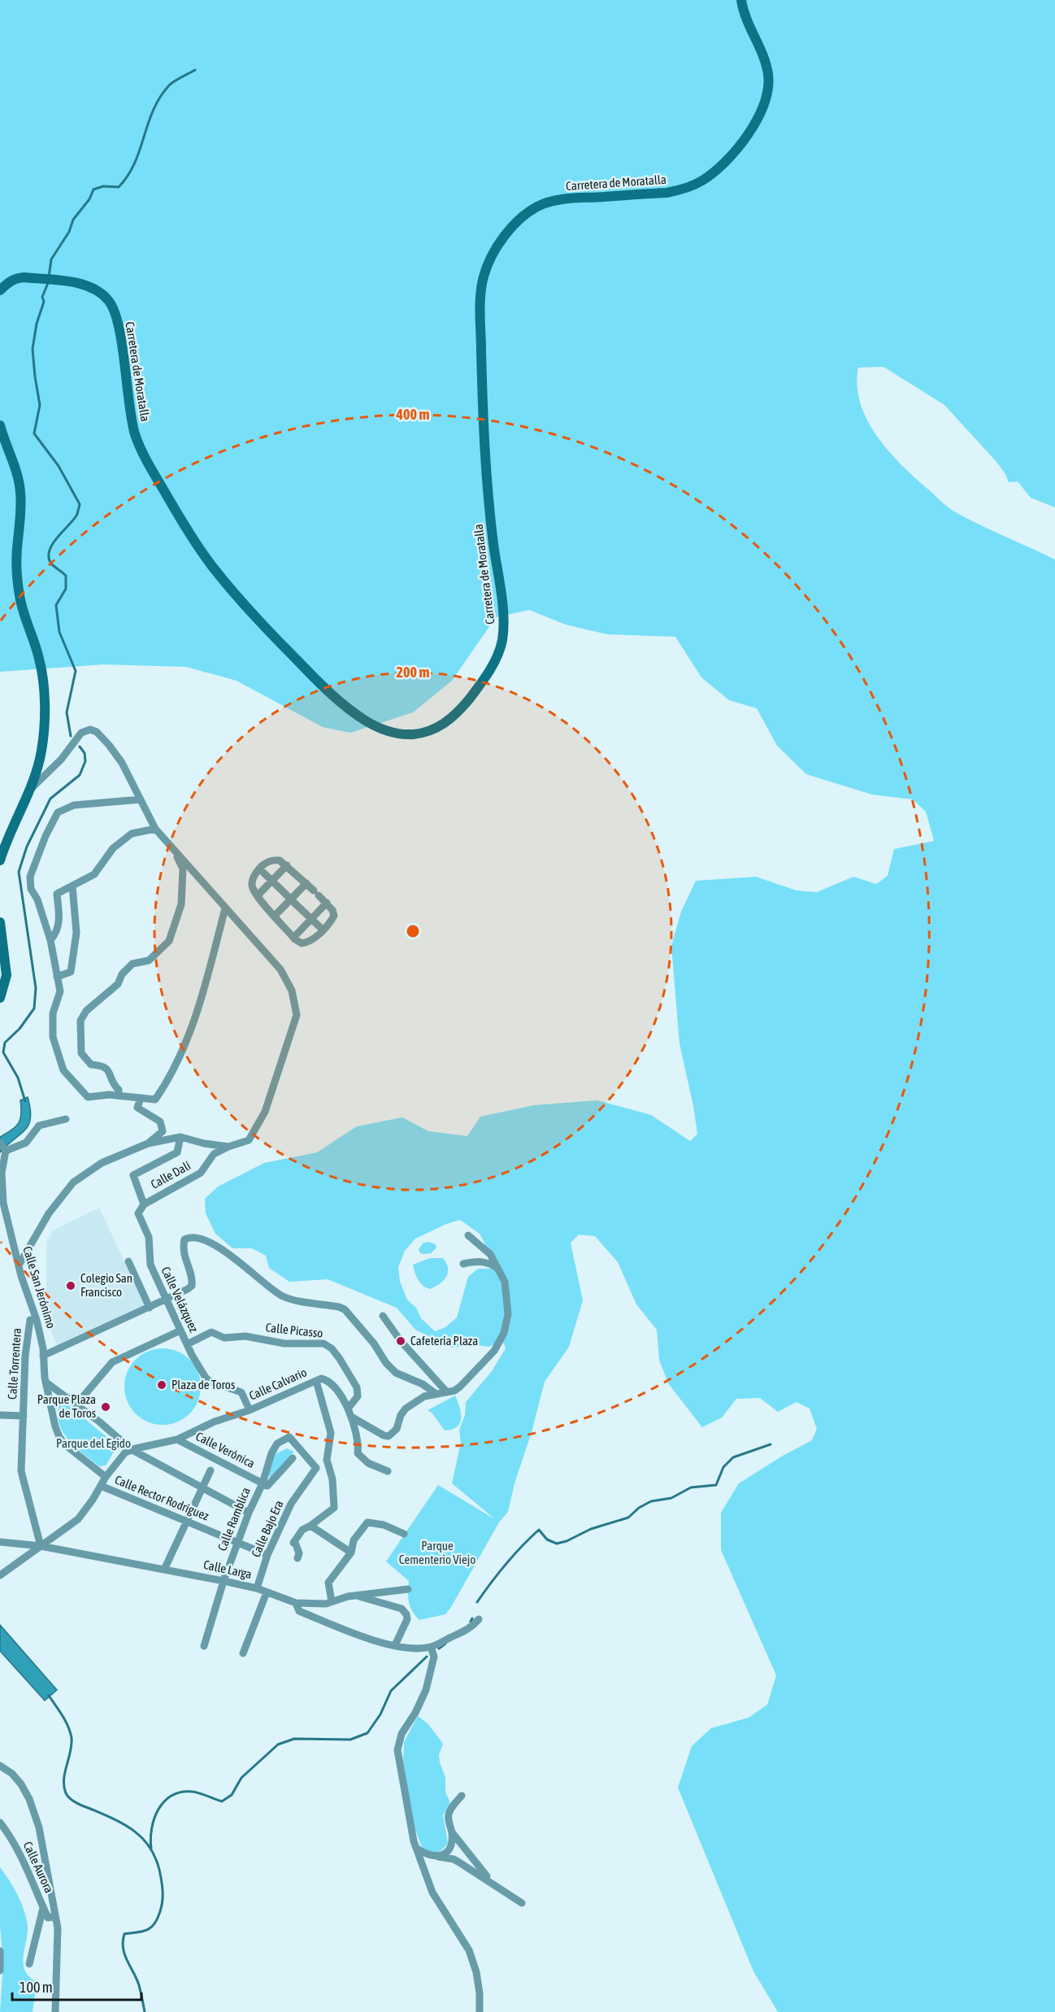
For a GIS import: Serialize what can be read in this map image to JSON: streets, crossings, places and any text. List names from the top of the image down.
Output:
{
  "streets": {
    "main road": ["Carretera de Moratalla"],
    "street": [
      "Calle Dalí",
      "Calle San Jerónimo",
      "Calle Velázquez",
      "Calle Picasso",
      "Calle Torrentera",
      "Calle Calvario",
      "Calle Verónica",
      "Calle Rector Rodríguez",
      "Calle Ramblica",
      "Calle Bajo Era",
      "Calle Larga",
      "Calle Aurora"
    ]
  },
  "crossings": [
    ["Calle Dalí", "Calle Velázquez"],
    ["Calle San Jerónimo", "Calle Torrentera"],
    ["Calle Velázquez", "Calle Picasso"],
    ["Calle Velázquez", "Calle Calvario"],
    ["Calle Picasso", "Calle Calvario"],
    ["Calle Torrentera", "Calle Larga"],
    ["Calle Calvario", "Calle Verónica"],
    ["Calle Verónica", "Calle Ramblica"],
    ["Calle Rector Rodríguez", "Calle Ramblica"],
    ["Calle Rector Rodríguez", "Calle Bajo Era"],
    ["Calle Ramblica", "Calle Bajo Era"],
    ["Calle Ramblica", "Calle Larga"],
    ["Calle Bajo Era", "Calle Larga"]
  ],
  "parks": ["Parque del Egido", "Parque Cementerio Viejo"],
  "places": [
    "Colegio San Francisco",
    "Cafetería Plaza",
    "Plaza de Toros",
    "Parque Plaza de Toros"
  ],
  "scale_bar": "100 m",
  "rings": ["400 m", "200 m"]
}
